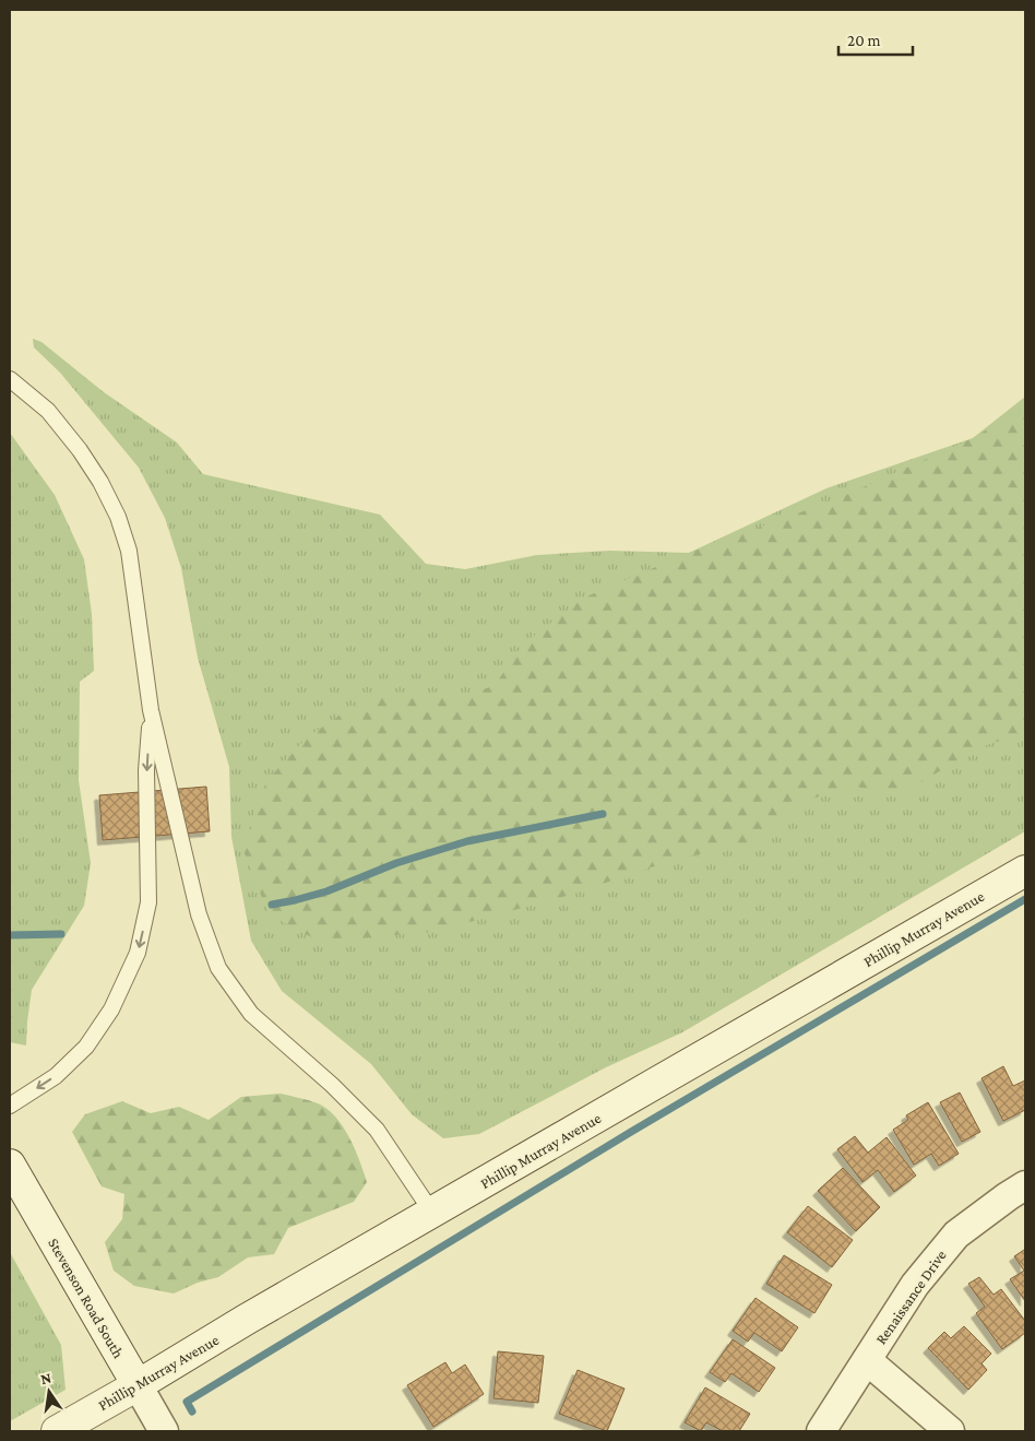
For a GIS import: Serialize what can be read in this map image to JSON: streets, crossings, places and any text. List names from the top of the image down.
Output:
{
  "streets": {
    "main road": ["Phillip Murray Avenue", "Stevenson Road South"],
    "street": ["Renaissance Drive"]
  },
  "crossings": [
    ["Phillip Murray Avenue", "Stevenson Road South"]
  ],
  "scale_bar": "20 m",
  "north": "top"
}
